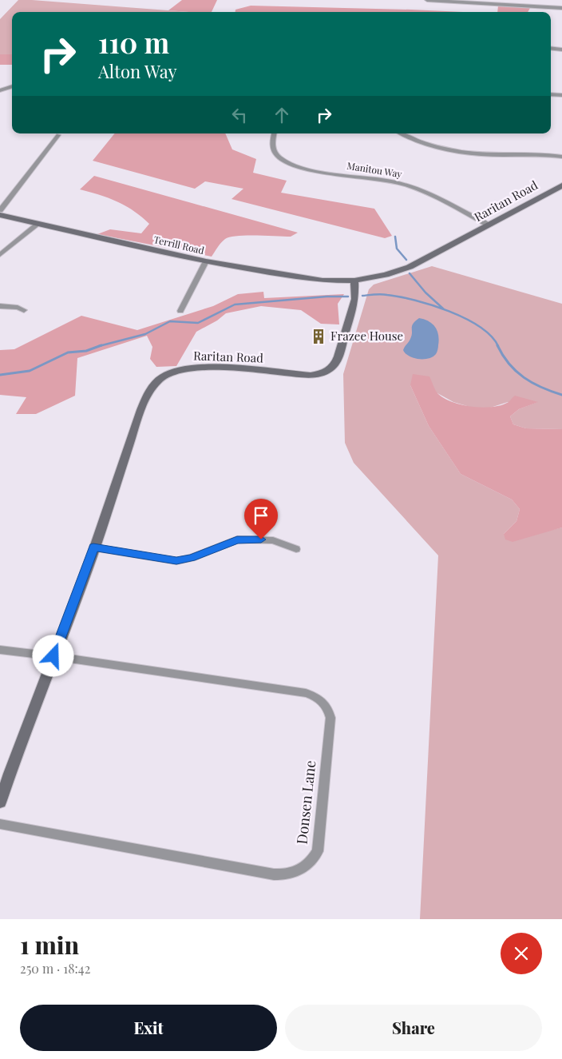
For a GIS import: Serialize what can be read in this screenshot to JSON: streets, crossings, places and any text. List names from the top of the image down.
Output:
{
  "streets": {
    "street": [
      "Manitou Way",
      "Raritan Road",
      "Terrill Road",
      "Donsen Lane"
    ]
  },
  "crossings": [
    ["Manitou Way", "Raritan Road"],
    ["Raritan Road", "Terrill Road"],
    ["Raritan Road", "Donsen Lane"]
  ],
  "places": {
    "building": ["Frazee House"]
  },
  "page": {
    "turn": ["110 m", "Alton Way"],
    "heading": ["1 min", "250 m · 18:42"],
    "buttons": ["Exit", "Share"]
  }
}
